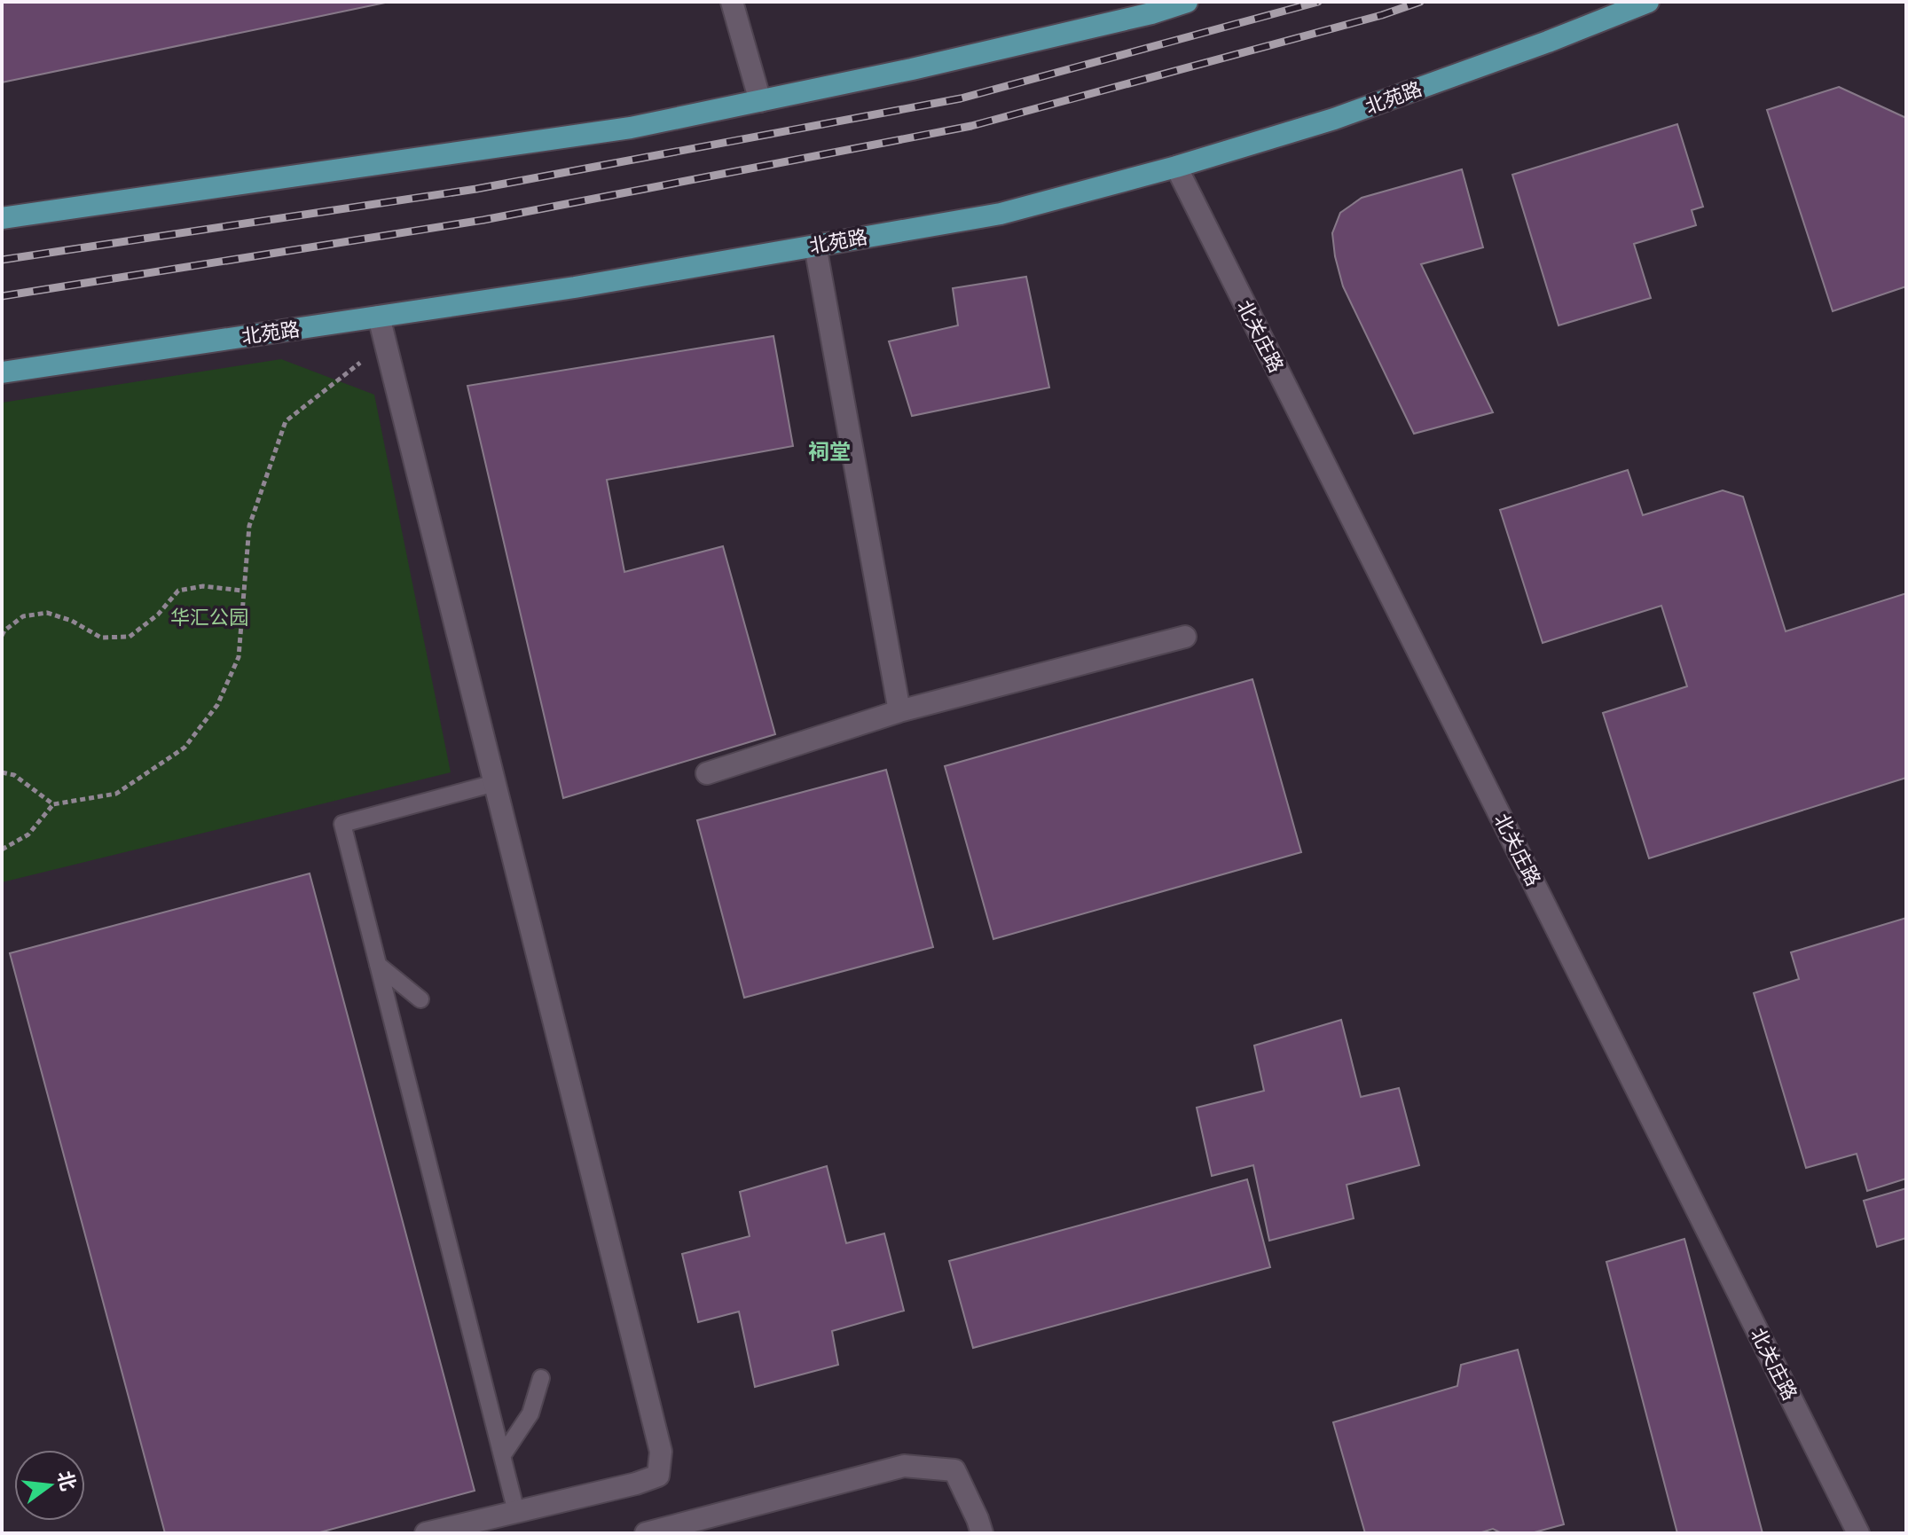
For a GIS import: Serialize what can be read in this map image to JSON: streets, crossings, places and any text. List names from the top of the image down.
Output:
{
  "streets": {
    "main road": ["北苑路"],
    "street": ["北关庄路"]
  },
  "crossings": [
    ["北苑路", "北关庄路"]
  ],
  "districts": ["祠堂"],
  "parks": ["华汇公园"],
  "north": "right"
}
